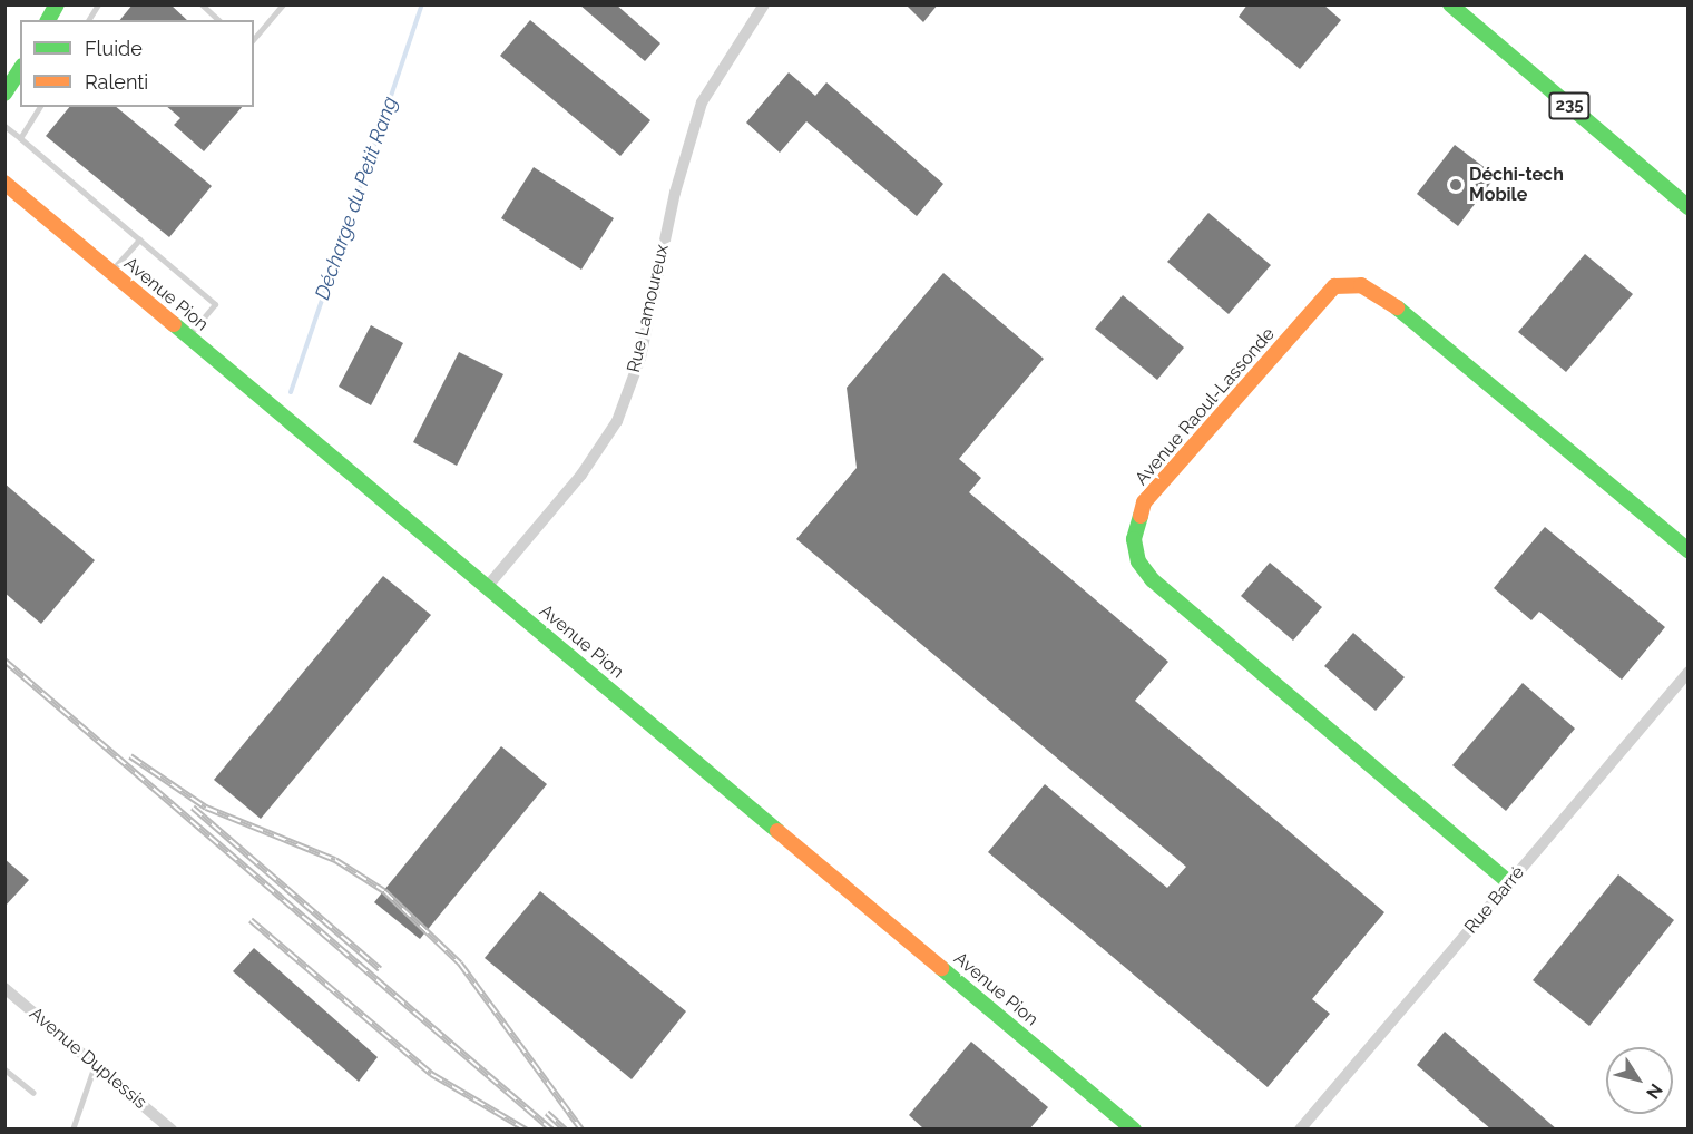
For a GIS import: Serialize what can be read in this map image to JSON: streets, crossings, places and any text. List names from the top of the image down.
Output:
{
  "streets": {
    "street": [
      "235",
      "Avenue Pion",
      "Rue Lamoureux",
      "Avenue Raoul-Lassonde",
      "Rue Barré",
      "Avenue Duplessis"
    ]
  },
  "crossings": [
    ["Avenue Pion", "Rue Lamoureux"],
    ["Avenue Raoul-Lassonde", "Rue Barré"]
  ],
  "water": ["Décharge du Petit Rang"],
  "places": ["Déchi-tech Mobile"],
  "legend": ["Fluide", "Ralenti"],
  "north": "bottom right"
}
